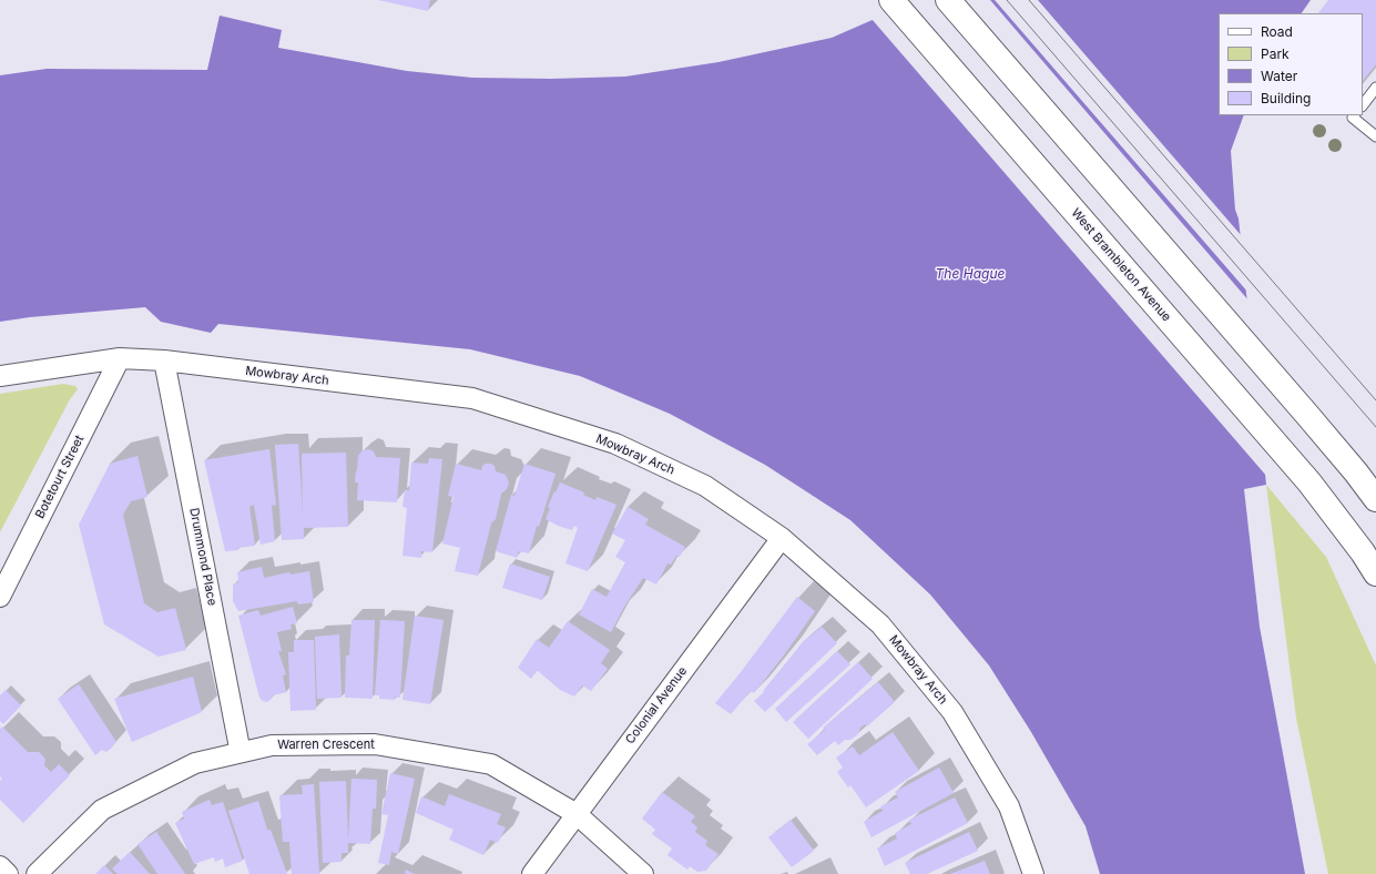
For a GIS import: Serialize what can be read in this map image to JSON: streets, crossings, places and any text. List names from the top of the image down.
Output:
{
  "streets": {
    "main road": ["West Brambleton Avenue"],
    "street": [
      "Mowbray Arch",
      "Botetourt Street",
      "Drummond Place",
      "Colonial Avenue",
      "Warren Crescent"
    ]
  },
  "crossings": [
    ["Mowbray Arch", "Botetourt Street"],
    ["Mowbray Arch", "Drummond Place"],
    ["Mowbray Arch", "Colonial Avenue"],
    ["Drummond Place", "Warren Crescent"],
    ["Colonial Avenue", "Warren Crescent"]
  ],
  "water": ["The Hague"],
  "legend": [
    "Road",
    "Park",
    "Water",
    "Building"
  ]
}
